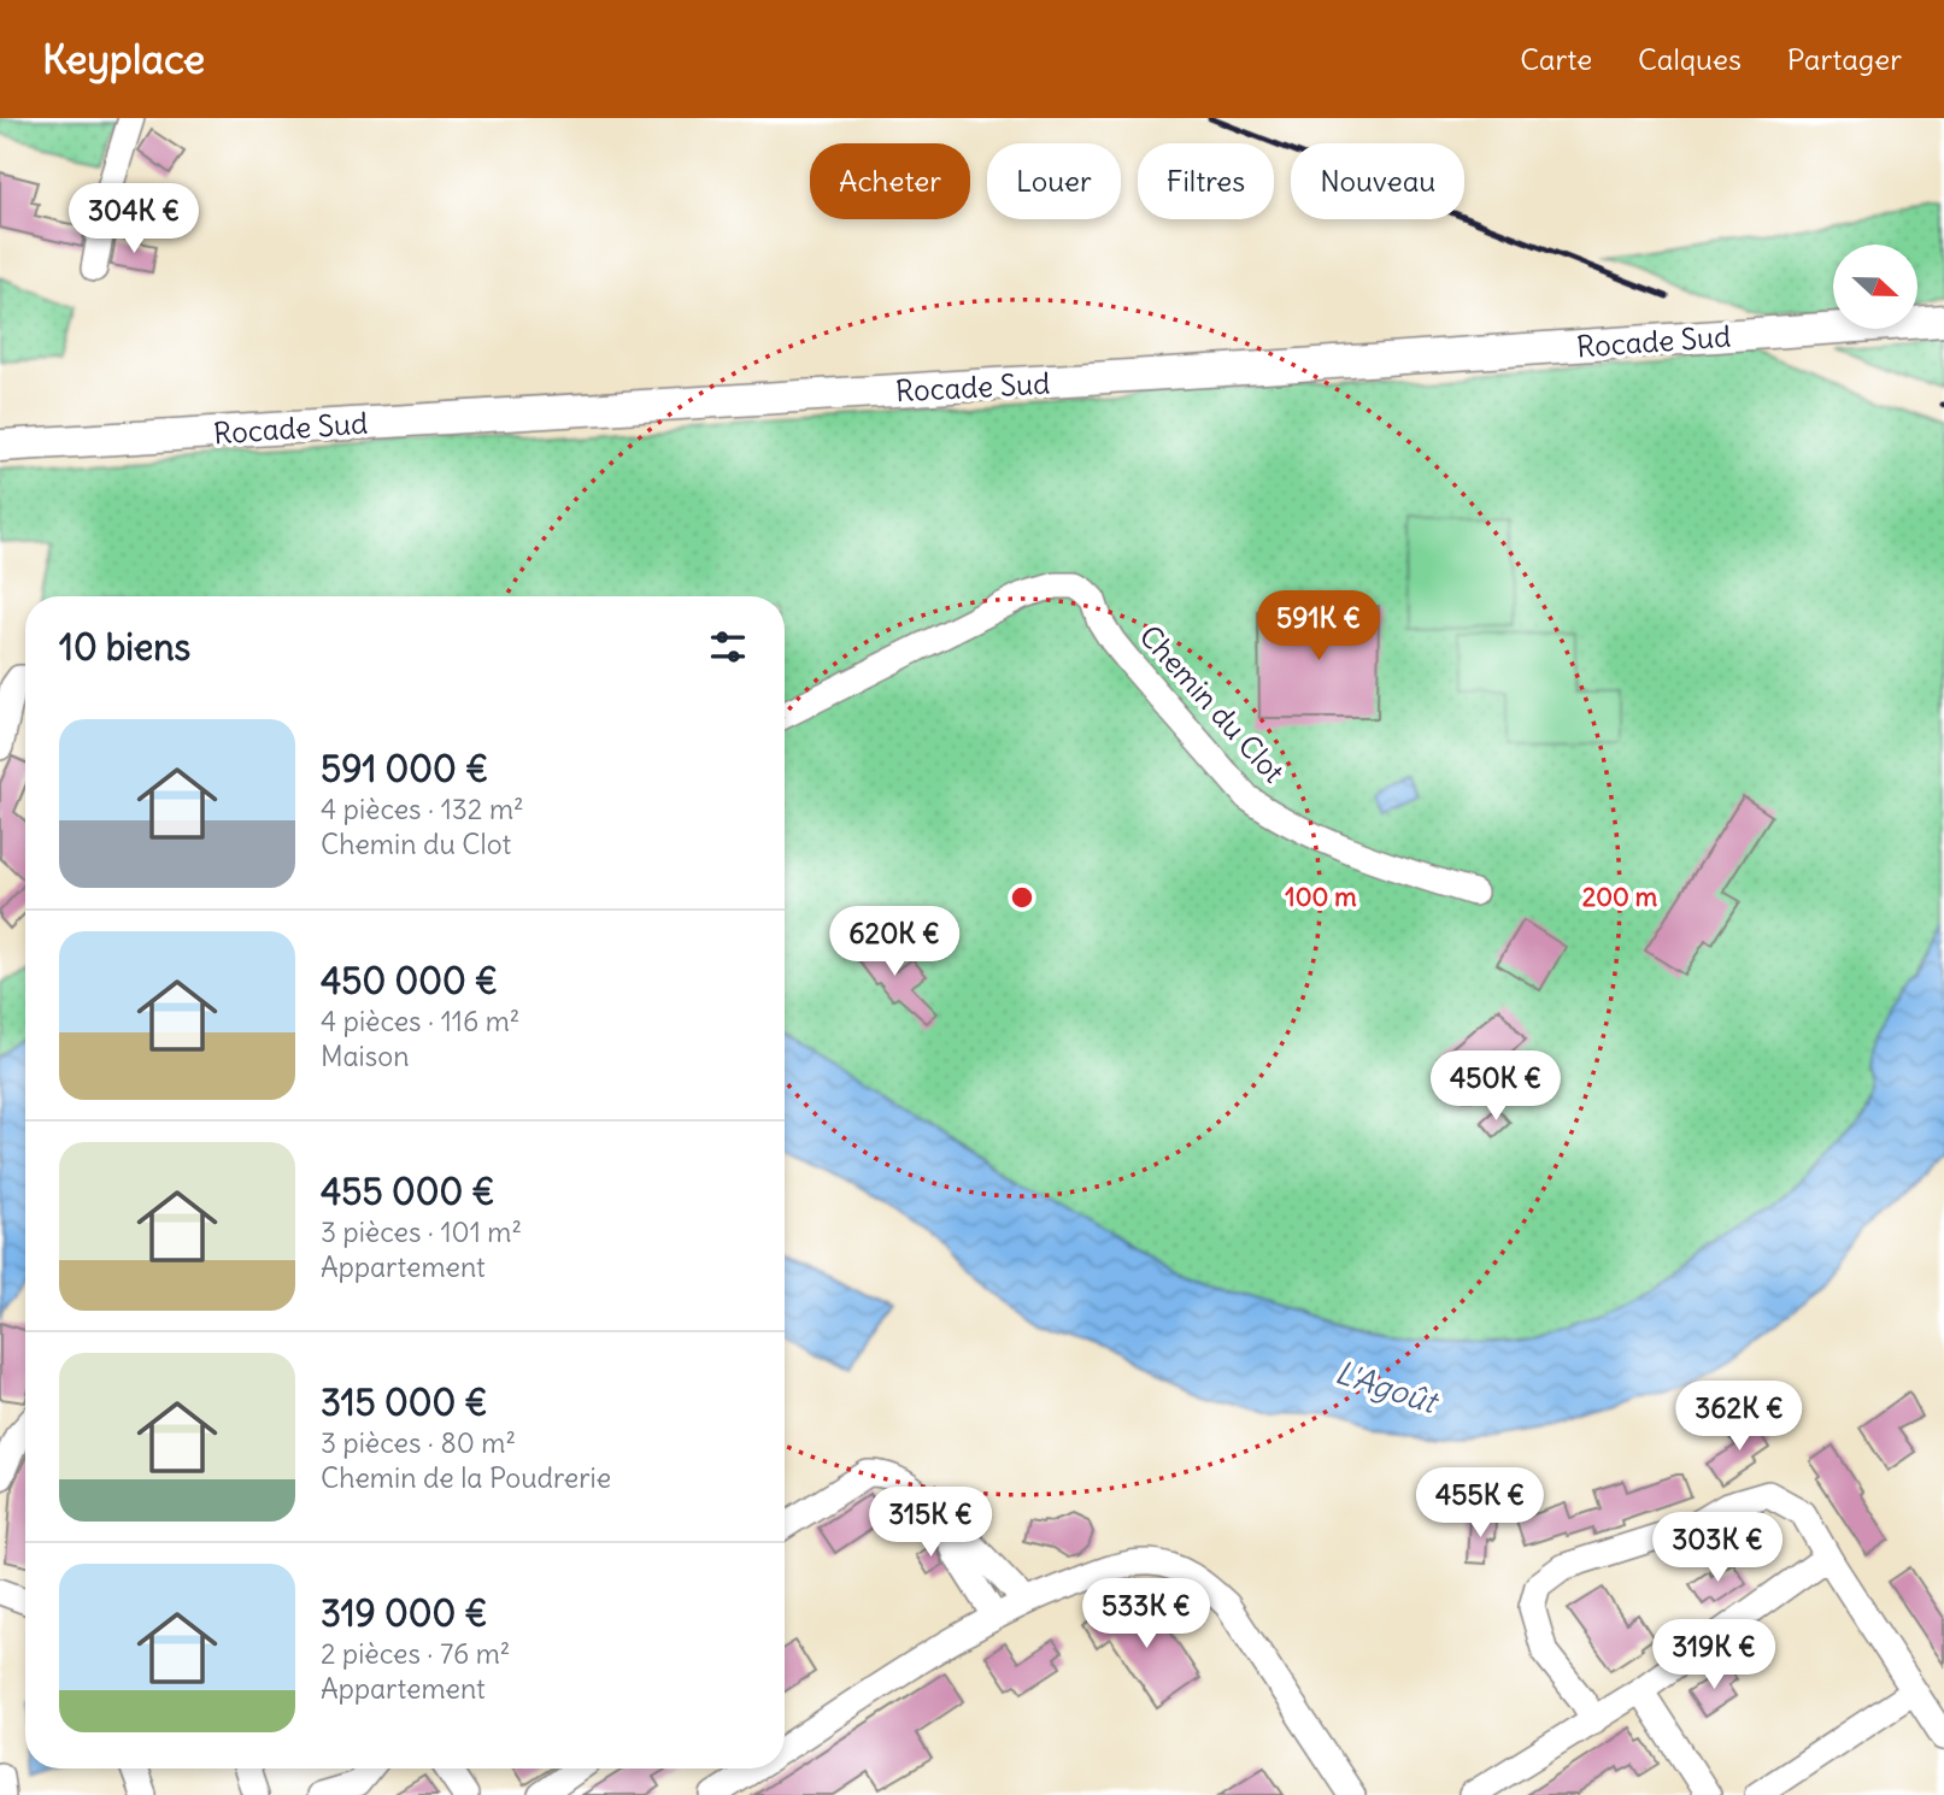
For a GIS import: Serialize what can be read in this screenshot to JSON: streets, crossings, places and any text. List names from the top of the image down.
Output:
{
  "streets": {
    "main road": ["Rocade Sud"],
    "street": ["Chemin du Clot"]
  },
  "water": ["L'Agoût"],
  "north": "right",
  "page": {
    "header": "Keyplace",
    "nav": ["Carte", "Calques", "Partager"],
    "chip": [
      "Acheter",
      "Louer",
      "Filtres",
      "Nouveau"
    ],
    "price": [
      "304K €",
      "591K €",
      "620K €",
      "450K €",
      "362K €",
      "455K €",
      "315K €",
      "303K €",
      "533K €",
      "319K €"
    ],
    "heading": "10 biens",
    "list": [
      {
        "name": "591 000 €",
        "note": "4 pièces · 132 m² · Chemin du Clot"
      },
      {
        "name": "450 000 €",
        "note": "4 pièces · 116 m² · Maison"
      },
      {
        "name": "455 000 €",
        "note": "3 pièces · 101 m² · Appartement"
      },
      {
        "name": "315 000 €",
        "note": "3 pièces · 80 m² · Chemin de la Poudrerie"
      },
      {
        "name": "319 000 €",
        "note": "2 pièces · 76 m² · Appartement"
      }
    ]
  },
  "rings": ["100 m", "200 m"]
}
